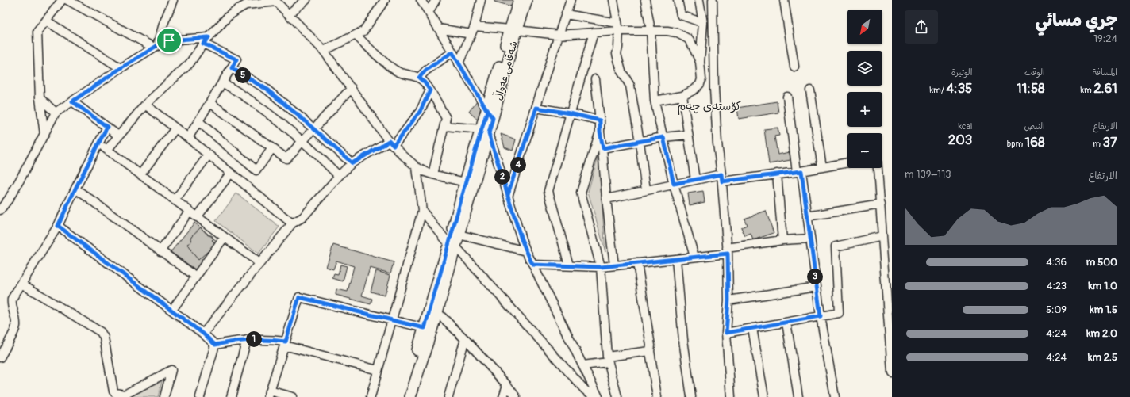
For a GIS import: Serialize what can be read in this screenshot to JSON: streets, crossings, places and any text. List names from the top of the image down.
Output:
{
  "streets": {
    "main road": ["شەقامی عەواڵ"]
  },
  "districts": ["کۆستەی چەم"],
  "north": "bottom left",
  "page": {
    "heading": ["جري مسائي", "19:24"],
    "map_buttons": ["+", "−"],
    "stats": [
      ["المسافة", "2.61 km"],
      ["الوقت", "11:58"],
      ["الوتيرة", "4:35 /km"],
      ["الارتفاع", "37 m"],
      ["النبض", "168 bpm"],
      ["kcal", "203"]
    ],
    "pins": [
      "5",
      "4",
      "2",
      "3",
      "1"
    ],
    "chart": ["الارتفاع", "113–139 m"],
    "list": [
      {
        "name": "500 m",
        "note": "4:36"
      },
      {
        "name": "1.0 km",
        "note": "4:23"
      },
      {
        "name": "1.5 km",
        "note": "5:09"
      },
      {
        "name": "2.0 km",
        "note": "4:24"
      },
      {
        "name": "2.5 km",
        "note": "4:24"
      }
    ]
  }
}
